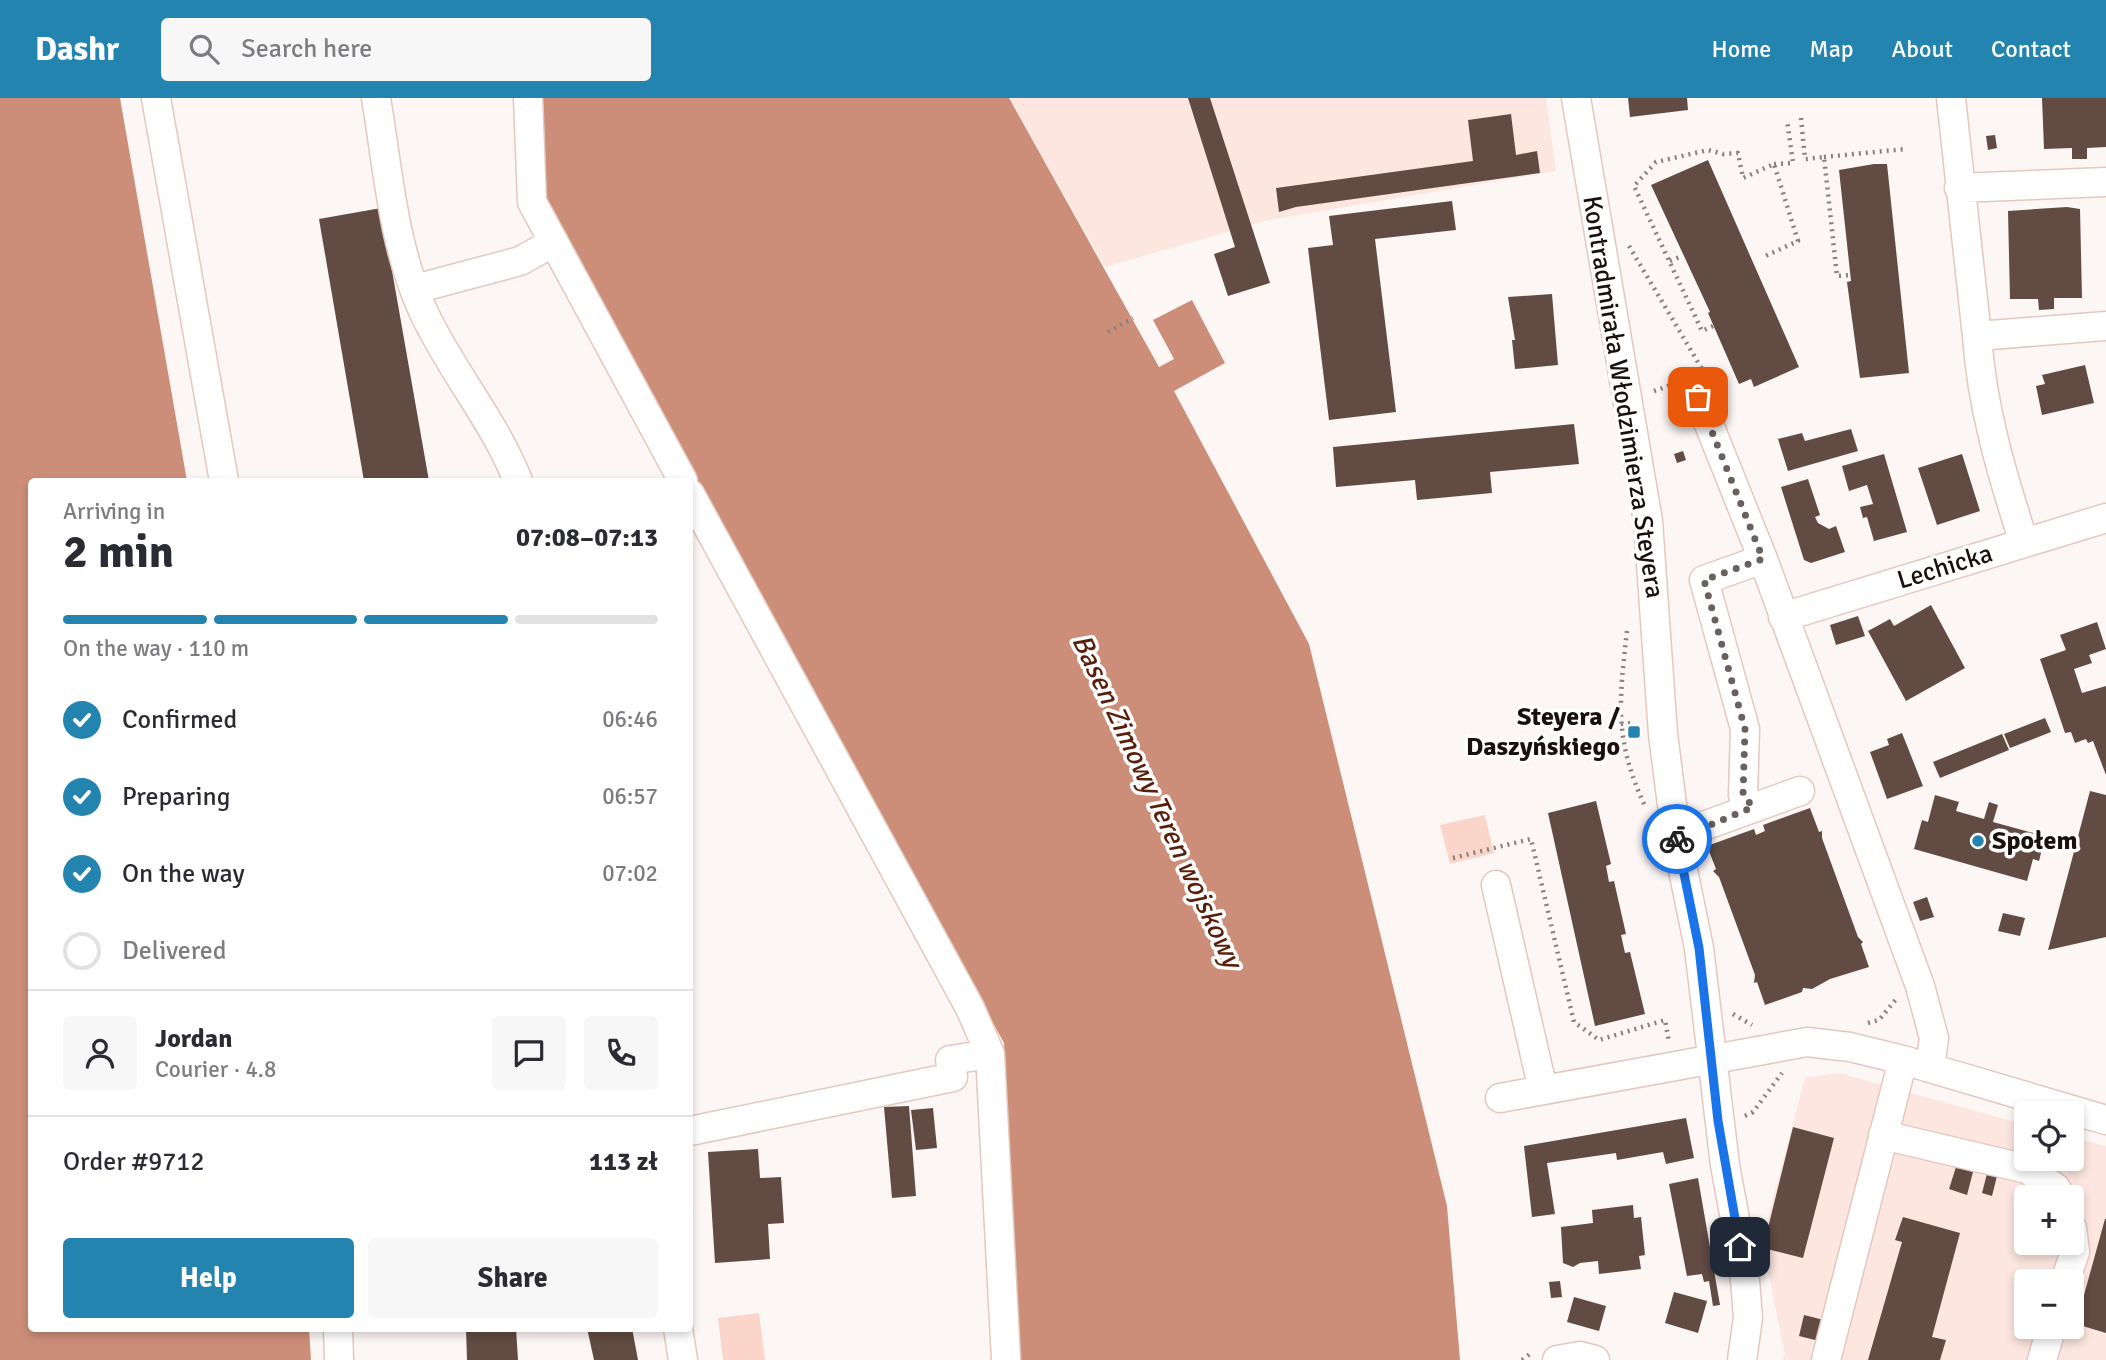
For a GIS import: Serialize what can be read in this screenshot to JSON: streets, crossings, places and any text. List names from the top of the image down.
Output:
{
  "streets": {
    "street": ["Kontradmirała Włodzimierza Steyera", "Lechicka"]
  },
  "water": ["Basen Zimowy Teren wojskowy"],
  "places": {
    "transit": ["Steyera / Daszyńskiego"],
    "other": ["Społem"]
  },
  "page": {
    "header": "Dashr",
    "search": "Search here",
    "nav": [
      "Home",
      "Map",
      "About",
      "Contact"
    ],
    "heading": ["2 min", "Arriving in", "07:08–07:13"],
    "panel": [
      "Jordan",
      "Courier · 4.8",
      "Order #9712",
      "113 zł"
    ],
    "bar": "On the way · 110 m",
    "list": [
      ["Confirmed", "06:46"],
      ["Preparing", "06:57"],
      ["On the way", "07:02"],
      "Delivered"
    ],
    "map_buttons": ["+", "−"],
    "buttons": ["Help", "Share"]
  }
}
